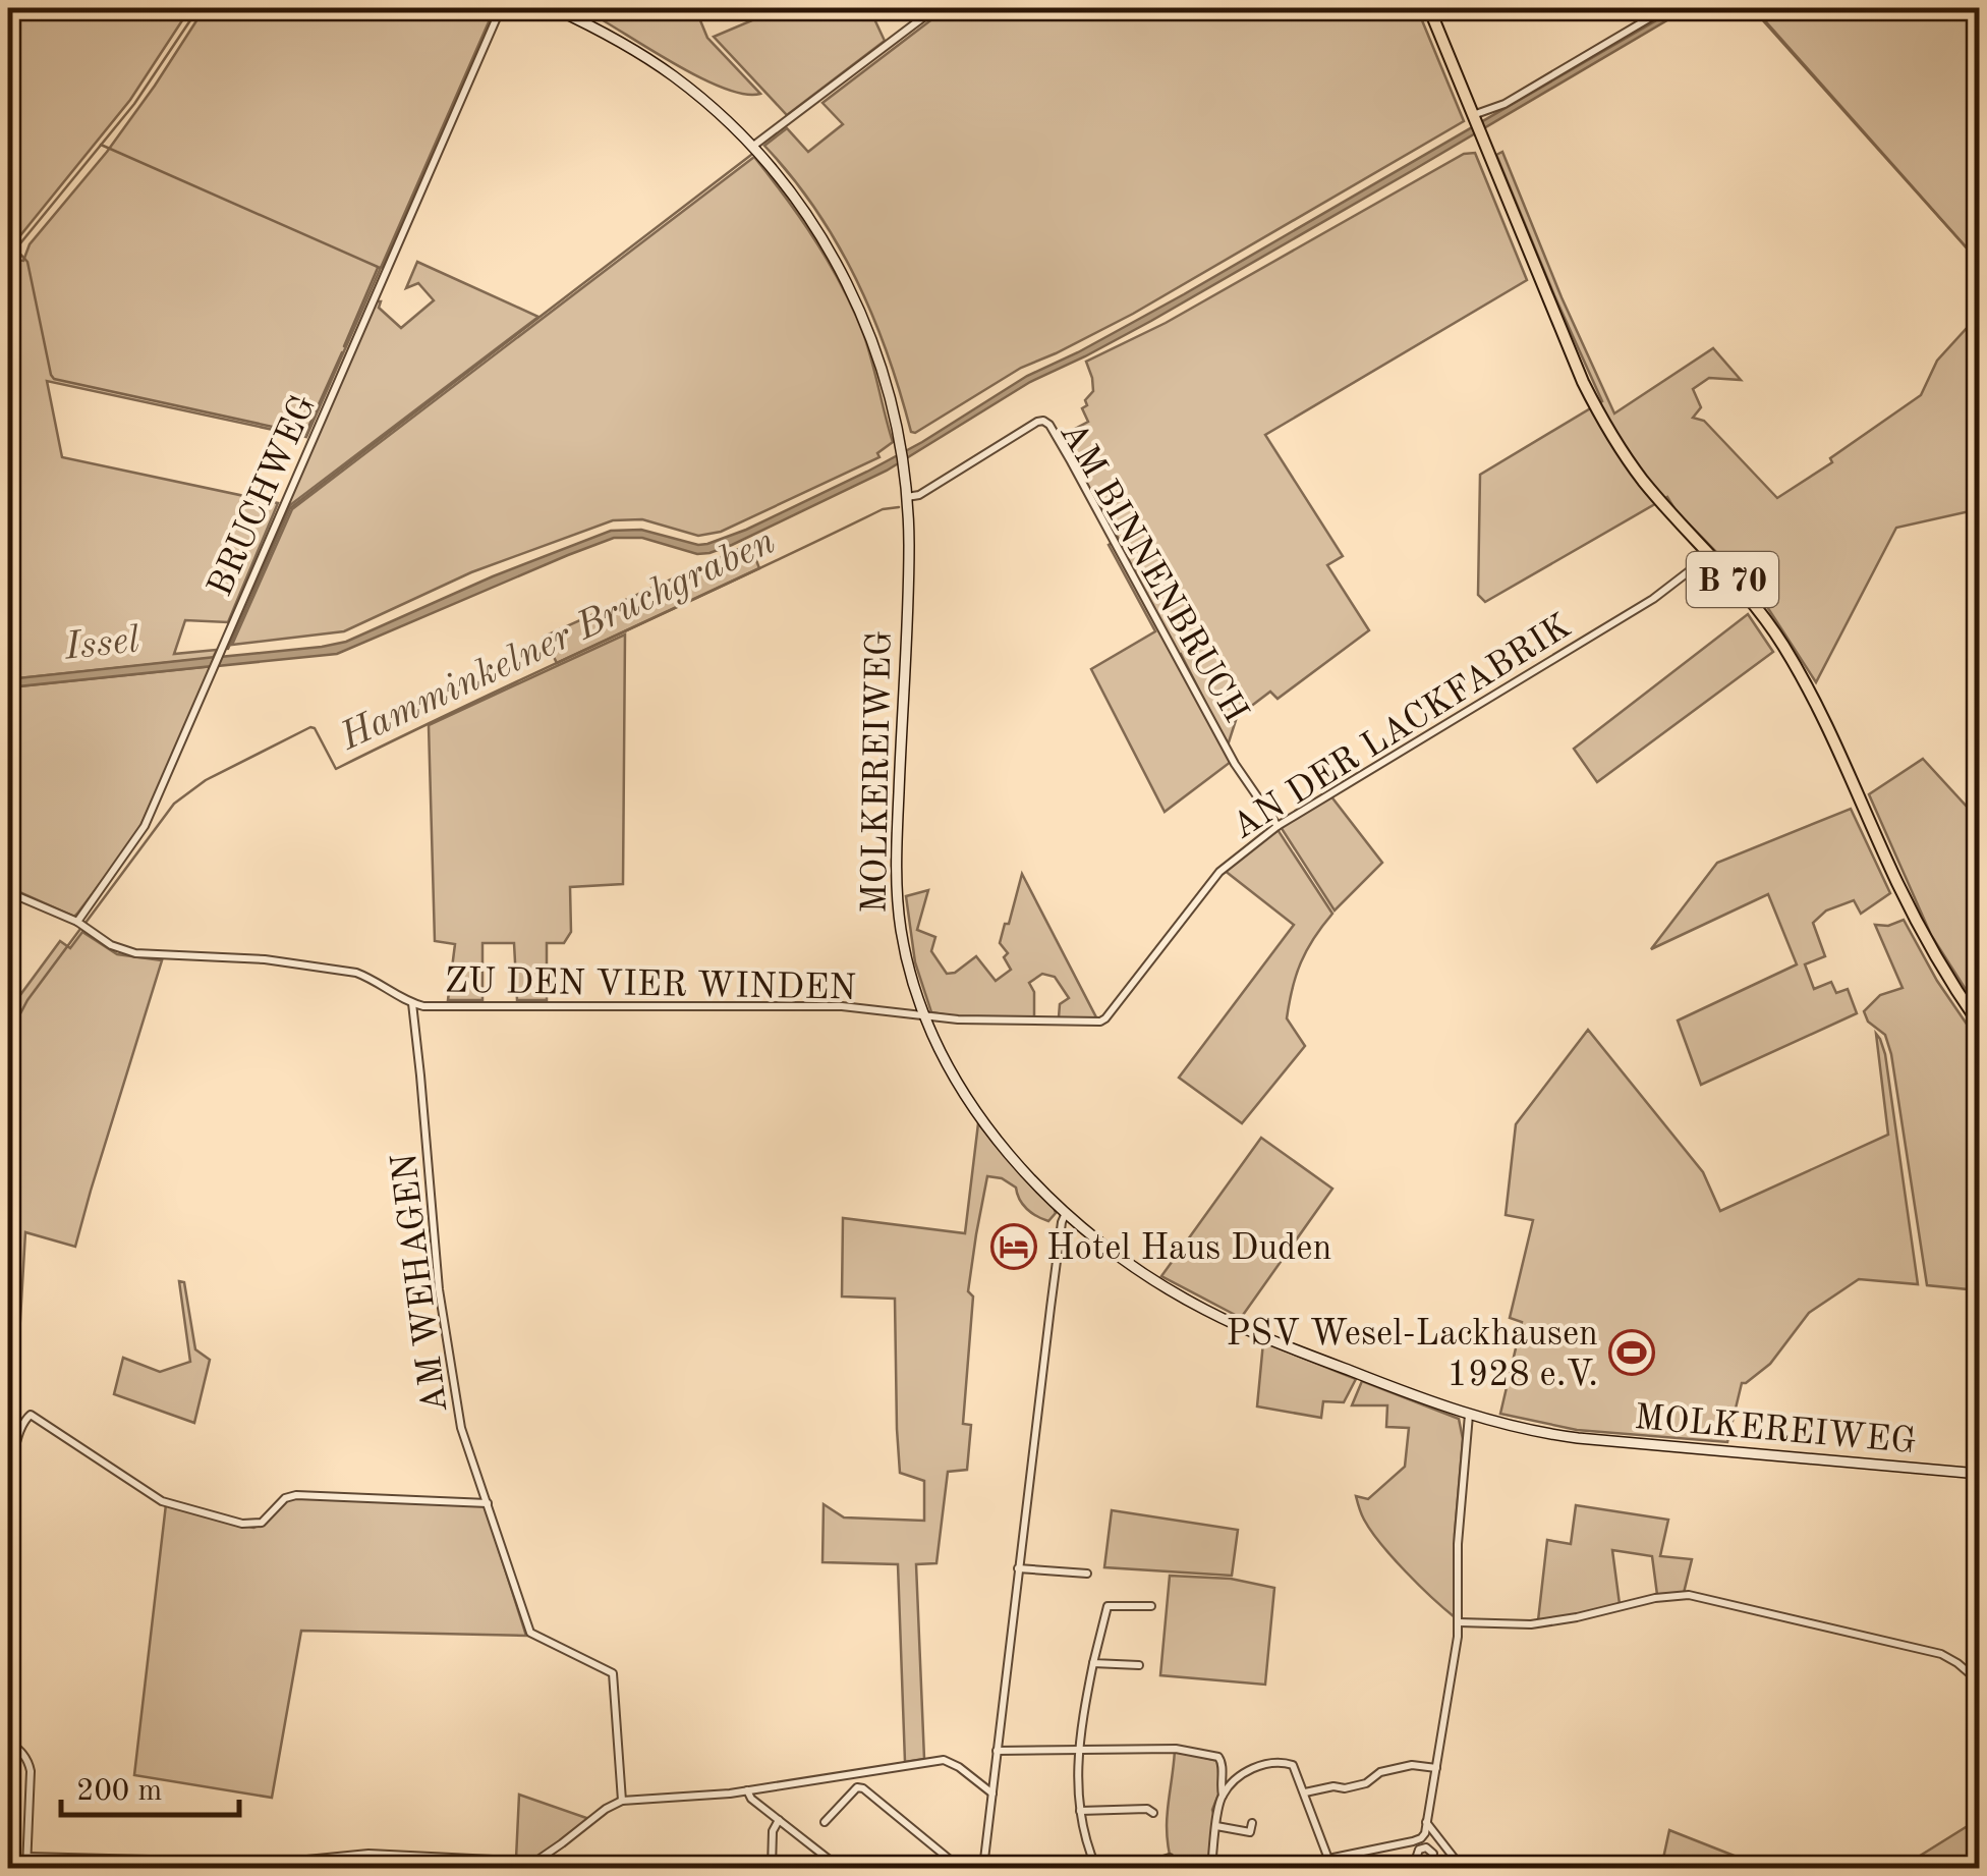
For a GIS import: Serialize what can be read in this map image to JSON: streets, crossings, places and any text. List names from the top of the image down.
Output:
{
  "streets": {
    "main road": ["B 70", "MOLKEREIWEG"],
    "street": [
      "BRUCHWEG",
      "AM BINNENBRUCH",
      "AN DER LACKFABRIK",
      "ZU DEN VIER WINDEN",
      "AM WEHAGEN"
    ]
  },
  "crossings": [
    ["BRUCHWEG", "ZU DEN VIER WINDEN"],
    ["AM BINNENBRUCH", "AN DER LACKFABRIK"],
    ["AM BINNENBRUCH", "MOLKEREIWEG"],
    ["B 70", "AN DER LACKFABRIK"],
    ["AN DER LACKFABRIK", "MOLKEREIWEG"],
    ["AN DER LACKFABRIK", "ZU DEN VIER WINDEN"],
    ["MOLKEREIWEG", "ZU DEN VIER WINDEN"],
    ["ZU DEN VIER WINDEN", "AM WEHAGEN"]
  ],
  "water": ["Hamminkelner Bruchgraben", "Issel"],
  "places": {
    "hotel": ["Hotel Haus Duden"],
    "sports": ["PSV Wesel-Lackhausen 1928 e.V."]
  },
  "scale_bar": "200 m"
}
